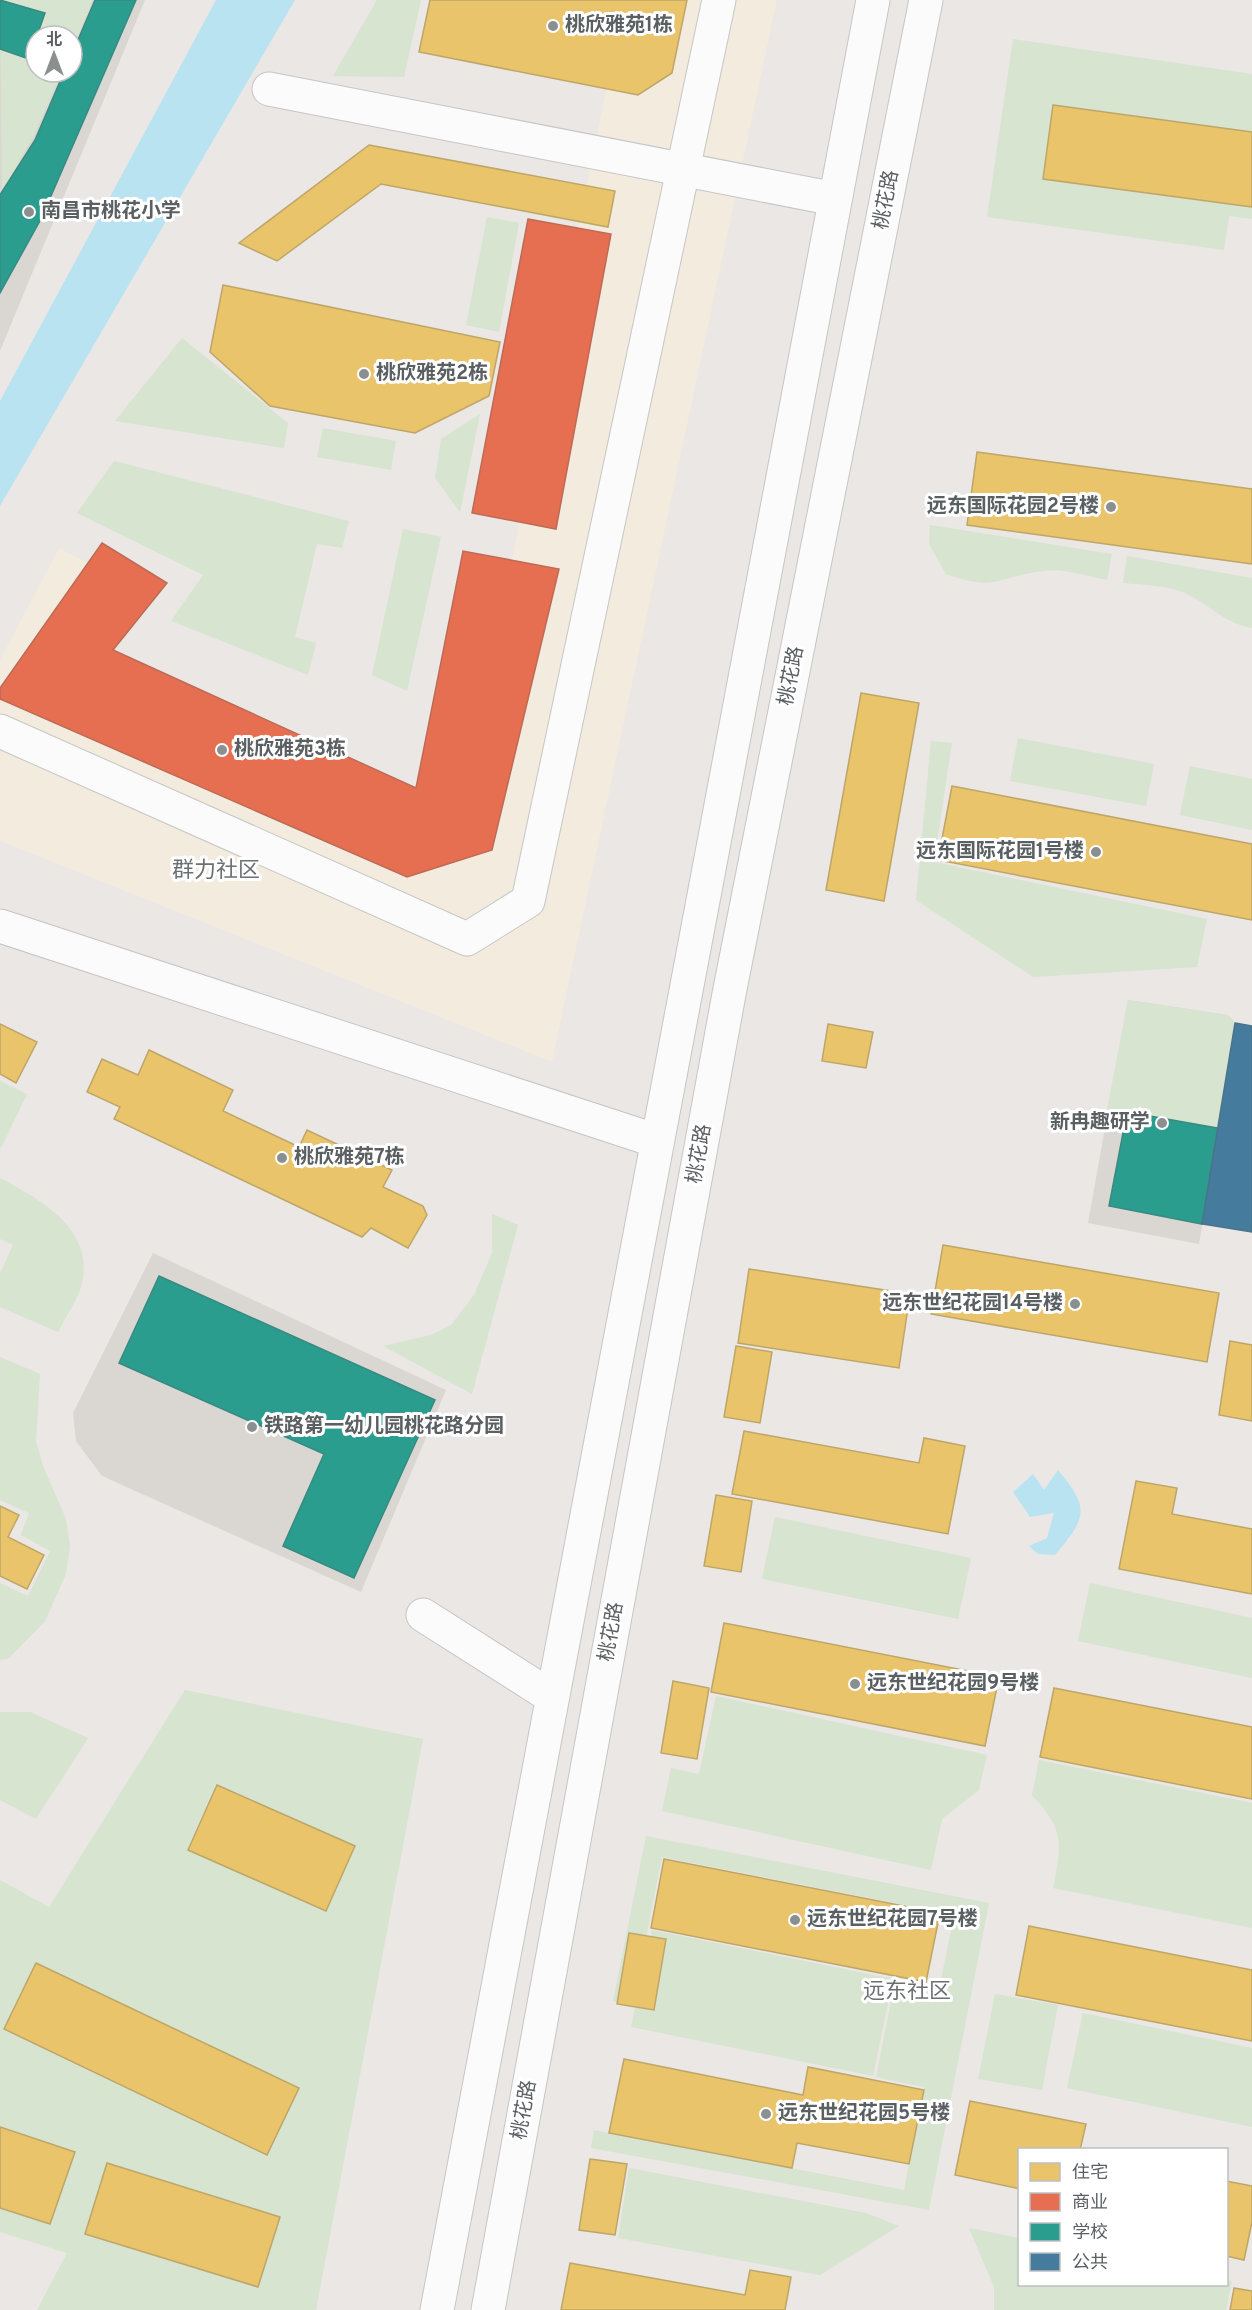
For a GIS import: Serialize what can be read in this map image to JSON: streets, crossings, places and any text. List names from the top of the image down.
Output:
{
  "streets": {
    "main road": ["桃花路"]
  },
  "districts": ["群力社区", "远东社区"],
  "places": [
    "桃欣雅苑1栋",
    "南昌市桃花小学",
    "桃欣雅苑2栋",
    "远东国际花园2号楼",
    "桃欣雅苑3栋",
    "远东国际花园1号楼",
    "新冉趣研学",
    "桃欣雅苑7栋",
    "远东世纪花园14号楼",
    "铁路第一幼儿园桃花路分园",
    "远东世纪花园9号楼",
    "远东世纪花园7号楼",
    "远东世纪花园5号楼"
  ],
  "legend": [
    "住宅",
    "商业",
    "学校",
    "公共"
  ],
  "north": "top"
}
